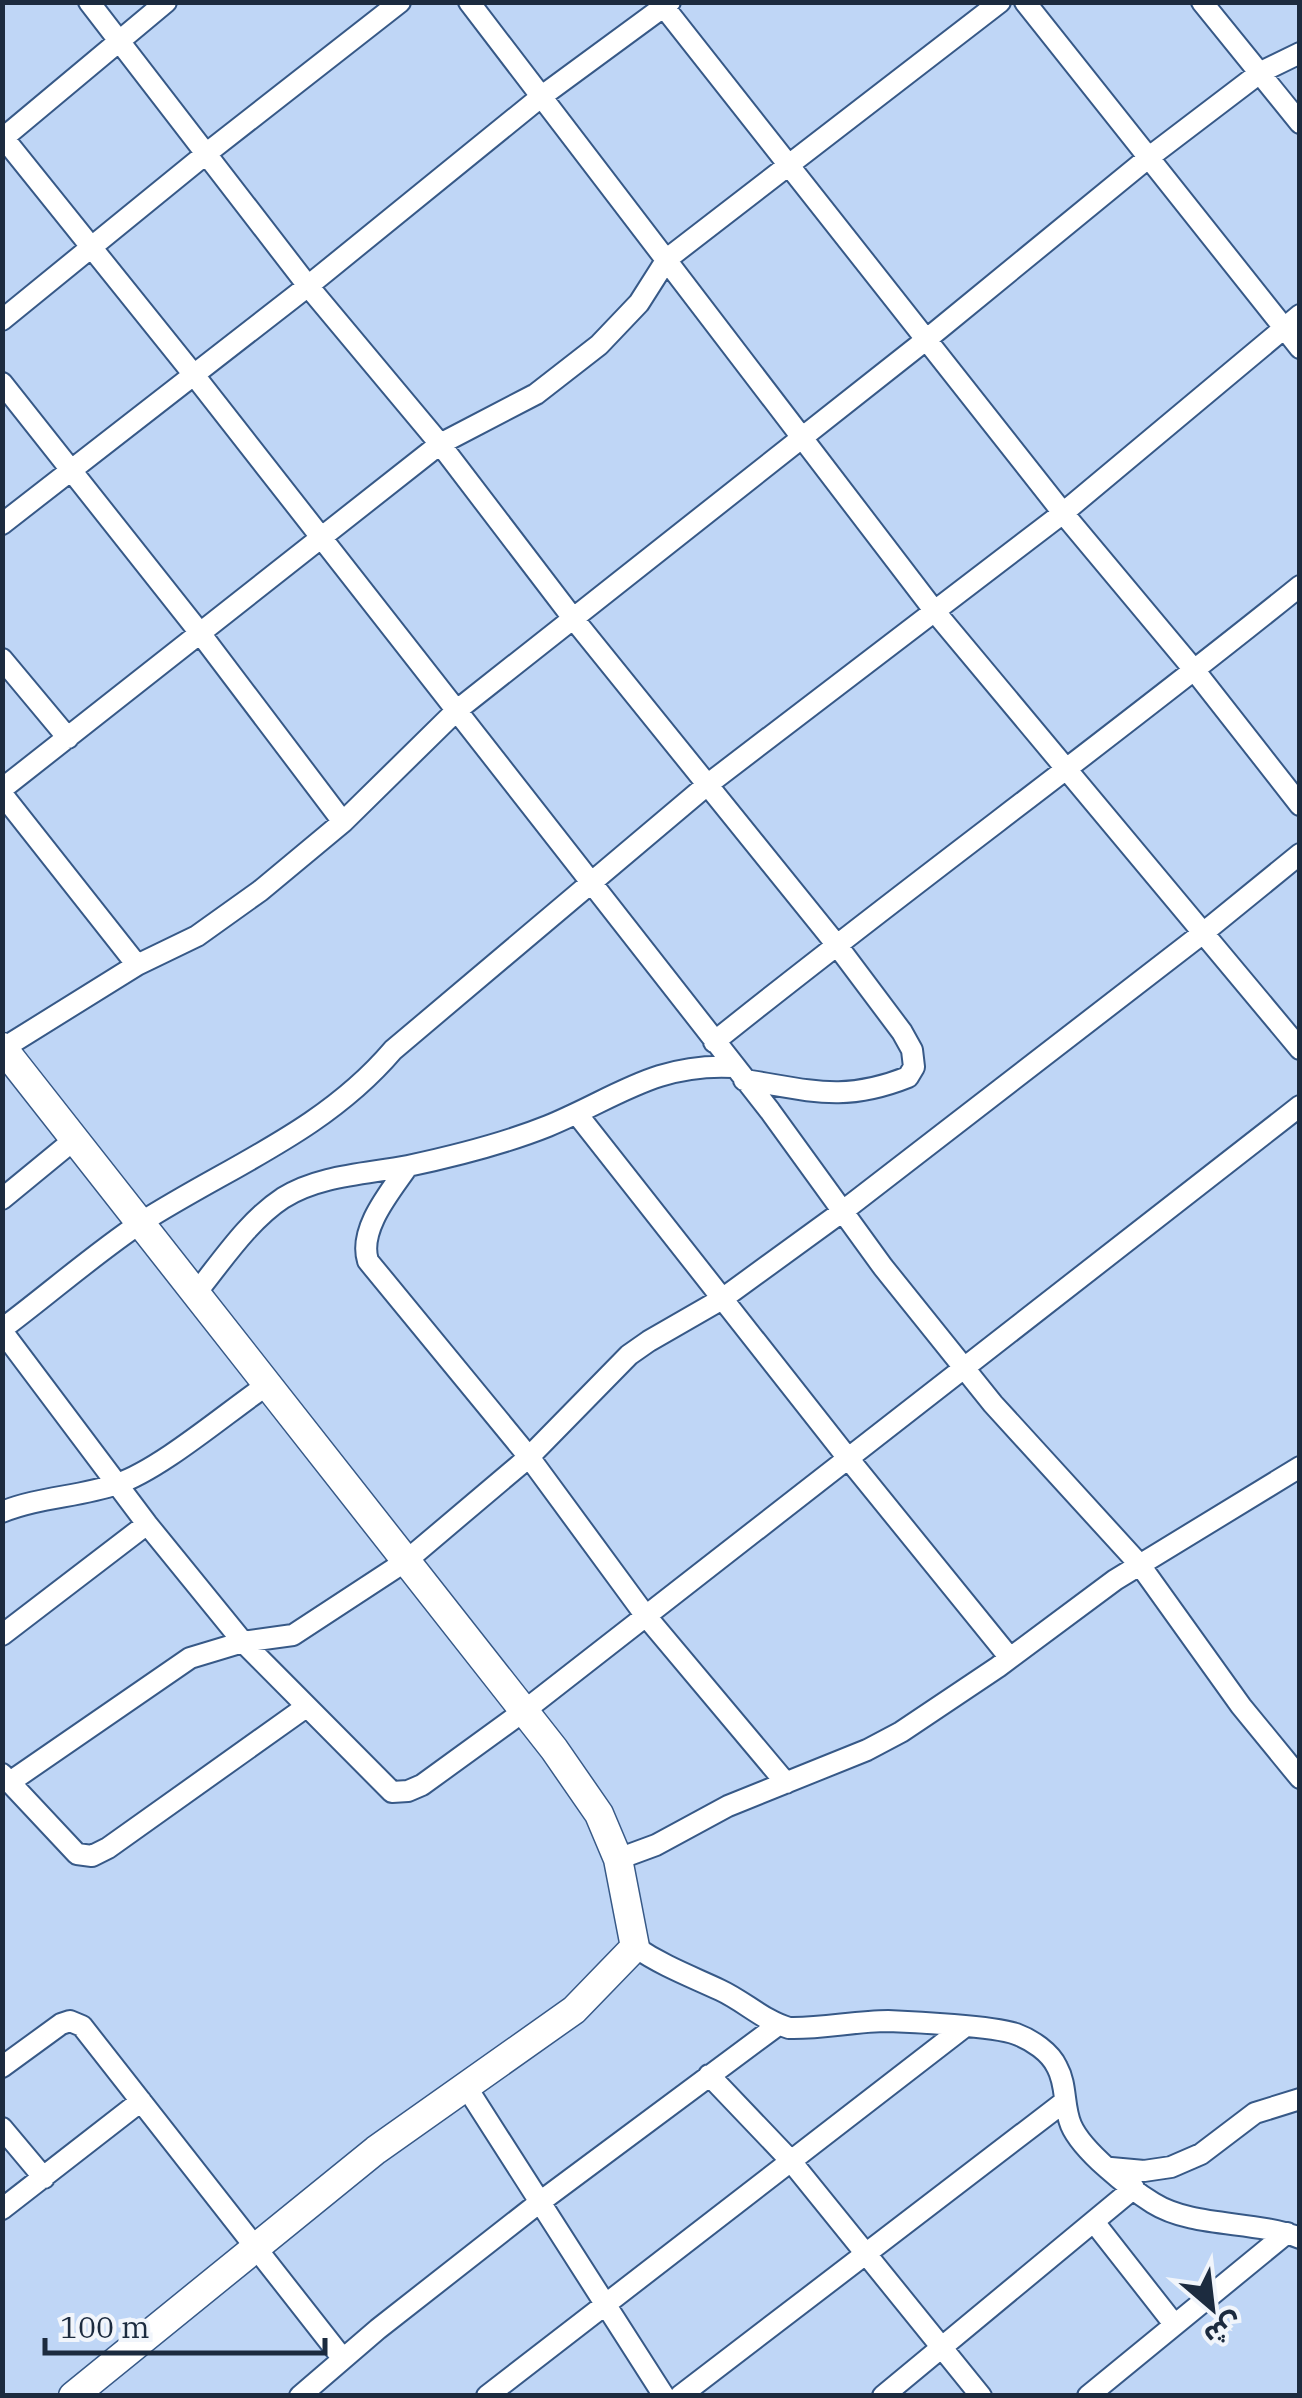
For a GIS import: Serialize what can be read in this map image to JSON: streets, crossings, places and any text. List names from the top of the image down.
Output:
{
  "scale_bar": "100 m",
  "north": "bottom right"
}
